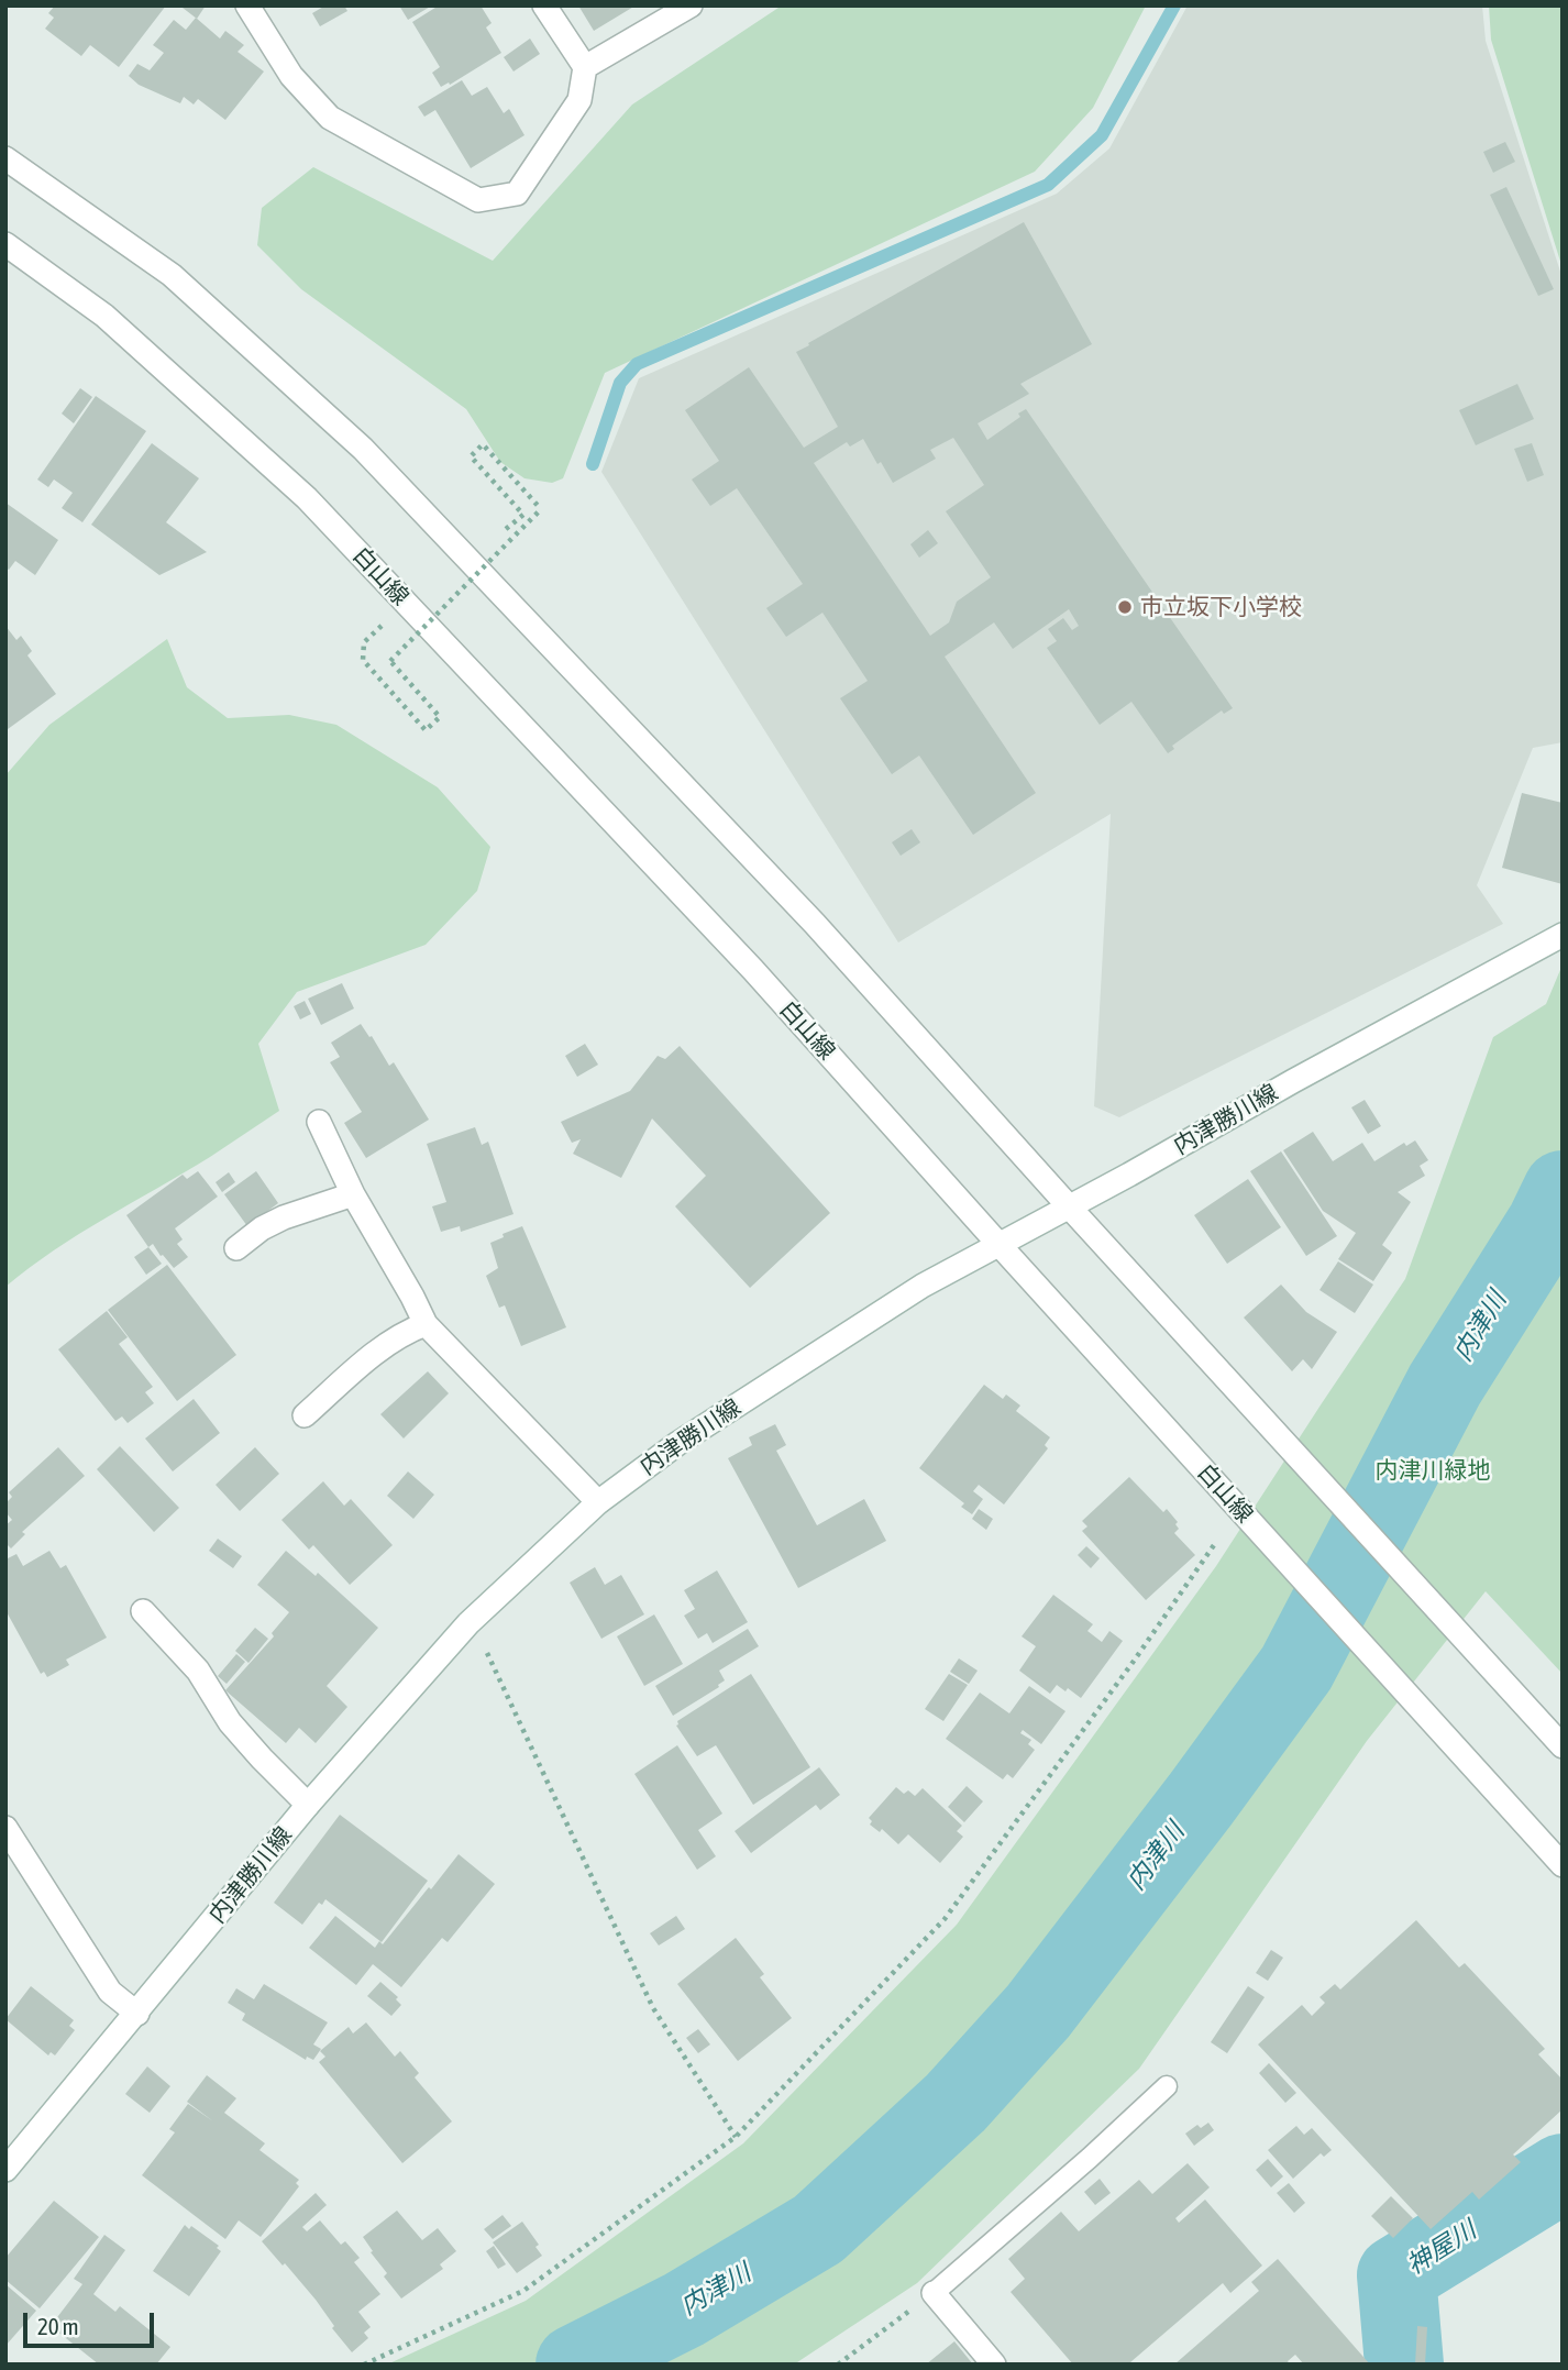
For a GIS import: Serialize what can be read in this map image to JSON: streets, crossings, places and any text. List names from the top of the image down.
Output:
{
  "streets": {
    "street": ["白山線", "内津勝川線"]
  },
  "crossings": [
    ["白山線", "内津勝川線"]
  ],
  "water": ["内津川", "神屋川"],
  "parks": ["内津川緑地"],
  "places": ["市立坂下小学校"],
  "scale_bar": "20 m"
}
